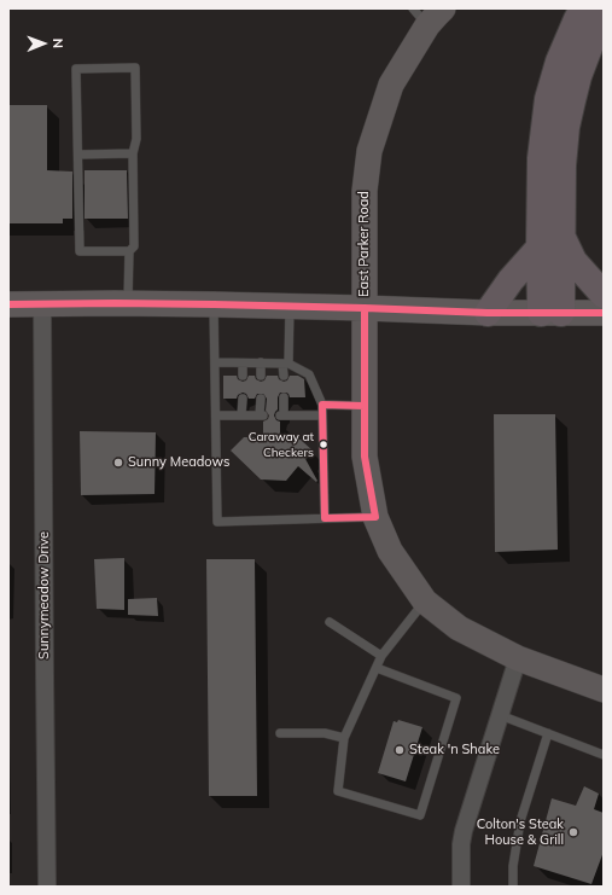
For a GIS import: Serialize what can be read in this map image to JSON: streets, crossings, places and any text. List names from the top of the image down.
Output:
{
  "streets": {
    "street": ["East Parker Road", "Sunnymeadow Drive"]
  },
  "places": [
    "Caraway at Checkers",
    "Sunny Meadows",
    "Steak 'n Shake",
    "Colton's Steak House & Grill"
  ],
  "north": "right"
}
